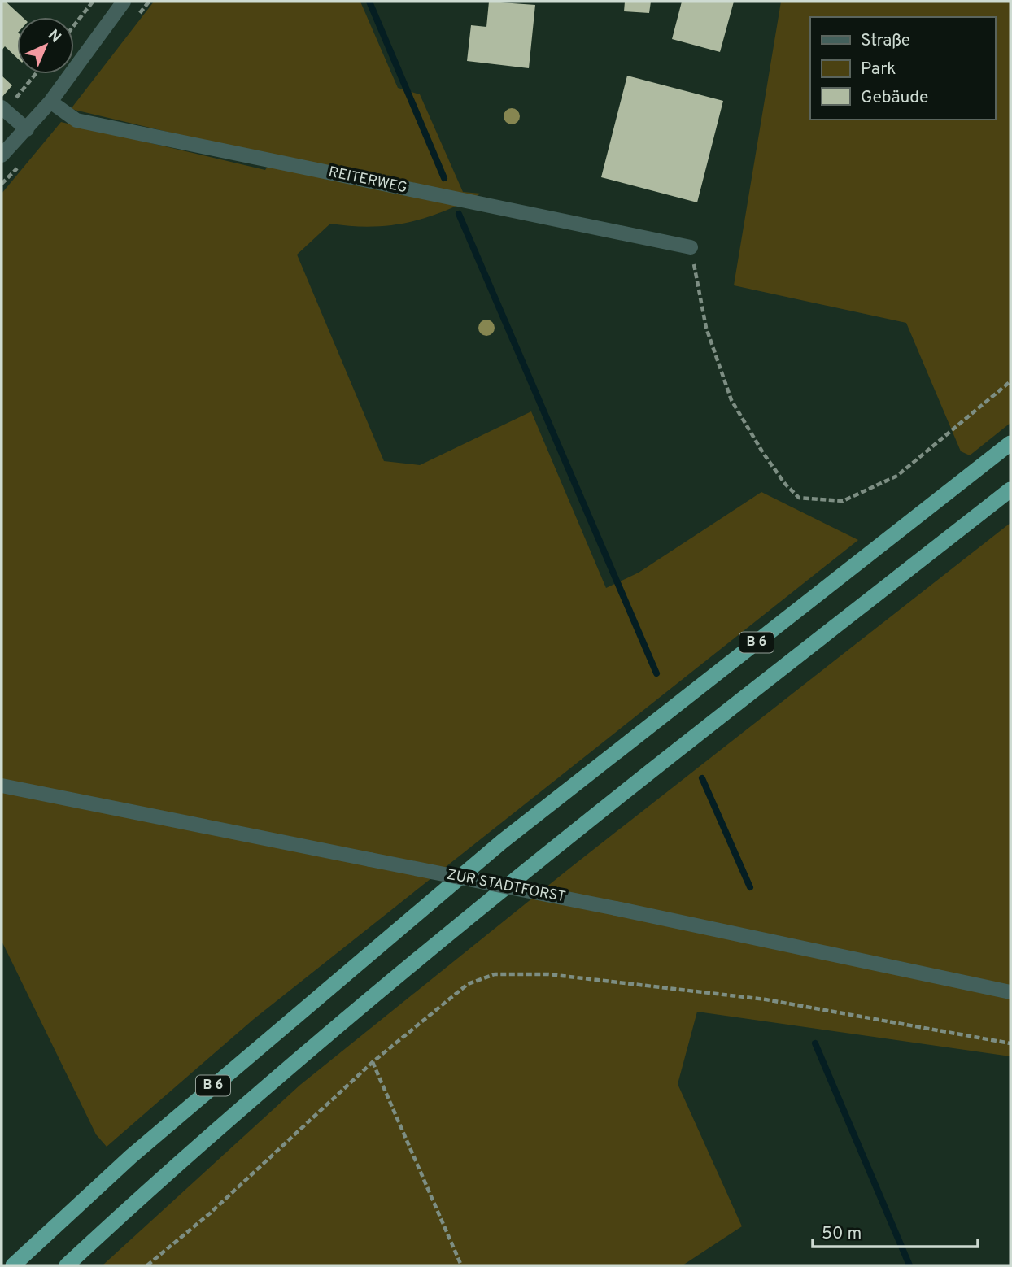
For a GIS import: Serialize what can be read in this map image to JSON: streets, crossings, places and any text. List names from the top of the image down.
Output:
{
  "streets": {
    "highway": ["B 6"],
    "street": ["REITERWEG", "ZUR STADTFORST"]
  },
  "legend": ["Straße", "Park", "Gebäude"],
  "scale_bar": "50 m",
  "north": "top right"
}
